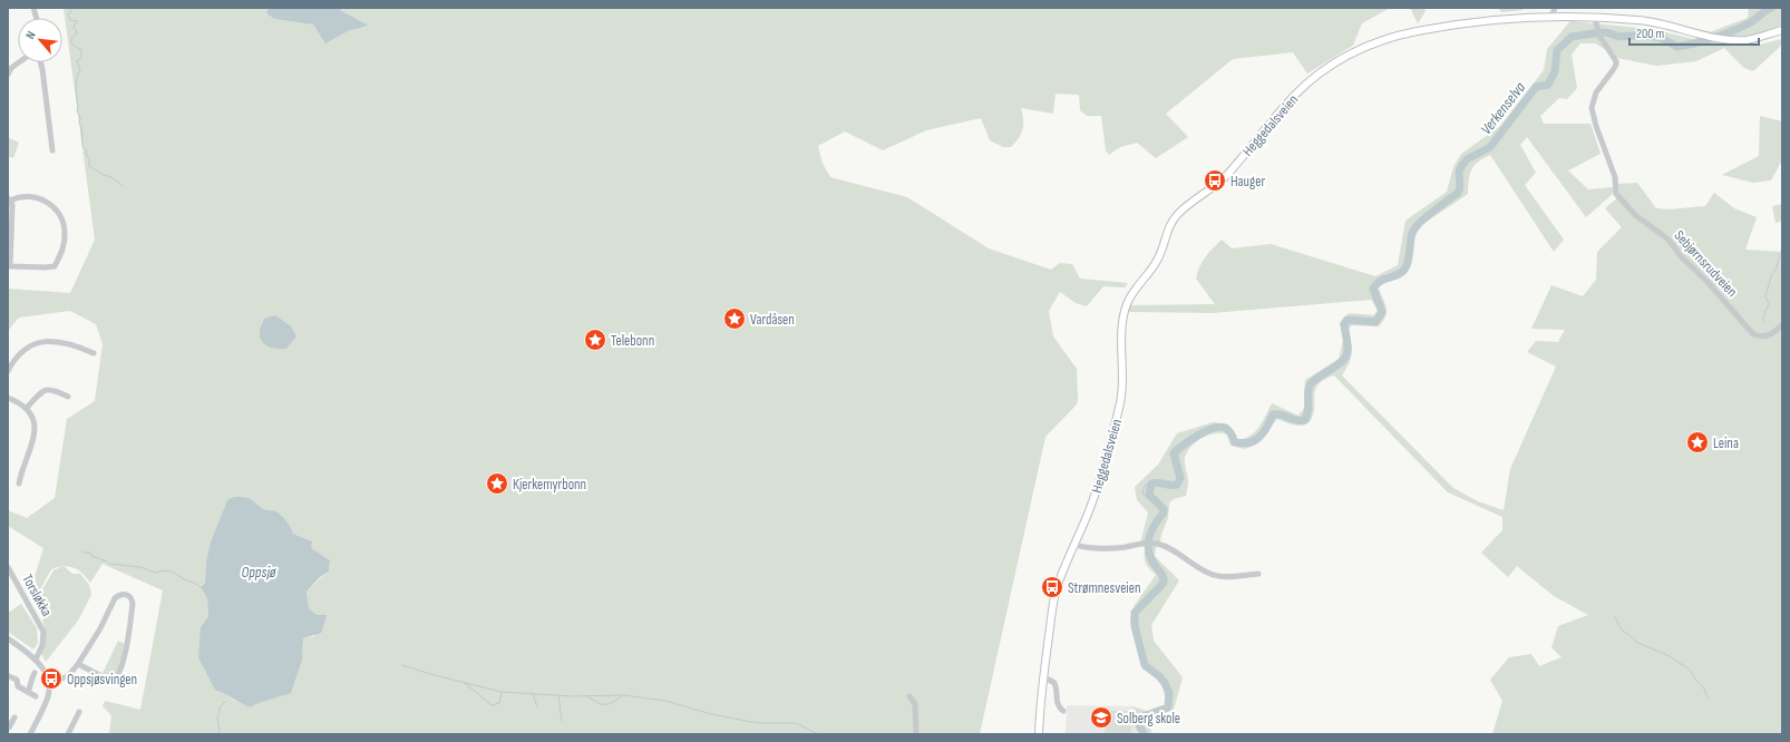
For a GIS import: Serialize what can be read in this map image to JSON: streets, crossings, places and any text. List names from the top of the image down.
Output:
{
  "streets": {
    "main road": ["Heggedalsveien"],
    "street": ["Sebjørnsrudveien", "Torsløkka"]
  },
  "crossings": [
    ["Heggedalsveien", "Sebjørnsrudveien"]
  ],
  "water": ["Verkenselva", "Oppsjø"],
  "places": {
    "bus stop": ["Hauger", "Strømnesveien", "Oppsjøsvingen"],
    "place": [
      "Vardåsen",
      "Telebonn",
      "Leina",
      "Kjerkemyrbonn"
    ],
    "school or university": ["Solberg skole"]
  },
  "scale_bar": "200 m",
  "north": "top left"
}
